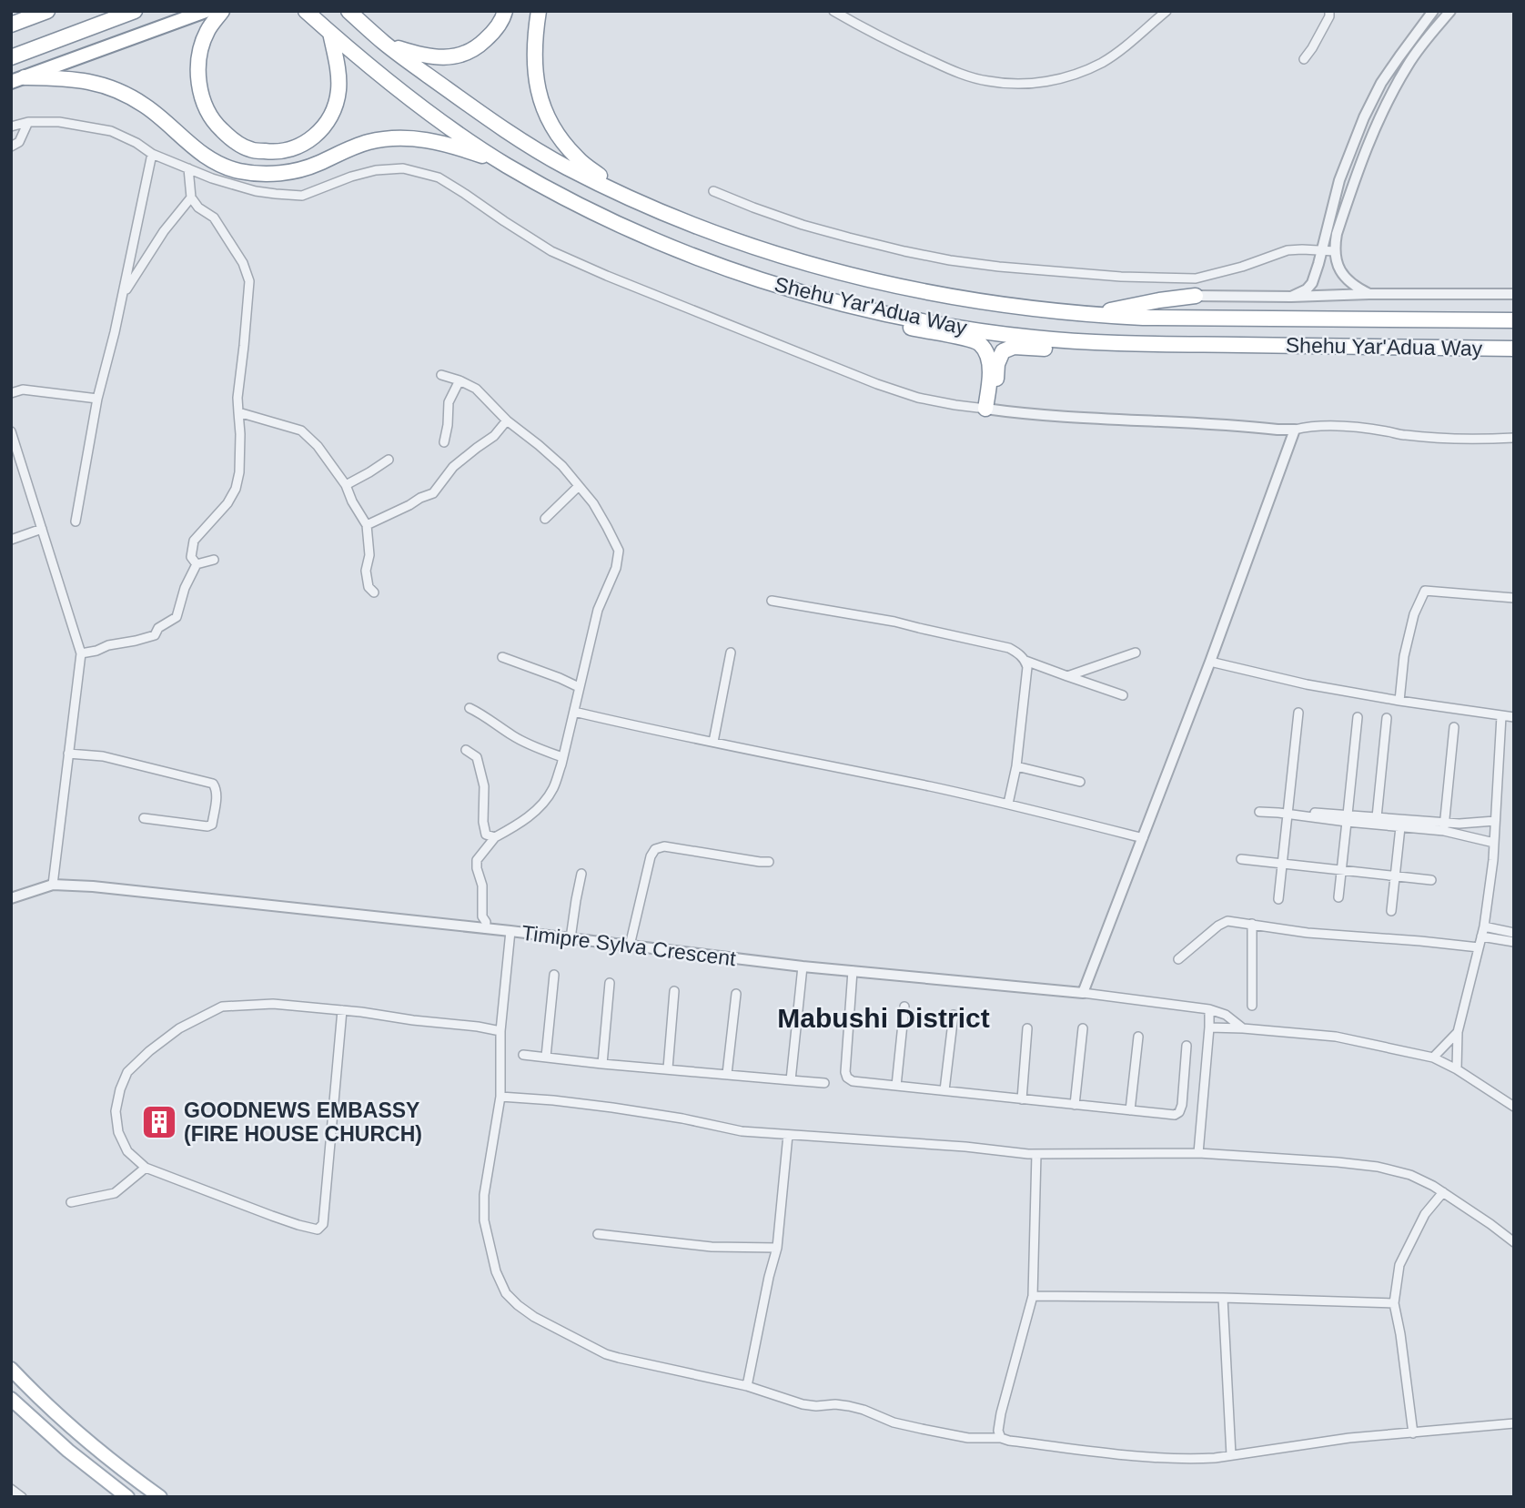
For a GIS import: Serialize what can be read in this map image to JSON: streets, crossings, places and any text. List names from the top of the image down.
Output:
{
  "streets": {
    "highway": ["Shehu Yar'Adua Way"],
    "street": ["Timipre Sylva Crescent"]
  },
  "districts": ["Mabushi District"],
  "places": {
    "building": ["GOODNEWS EMBASSY (FIRE HOUSE CHURCH)"]
  }
}
